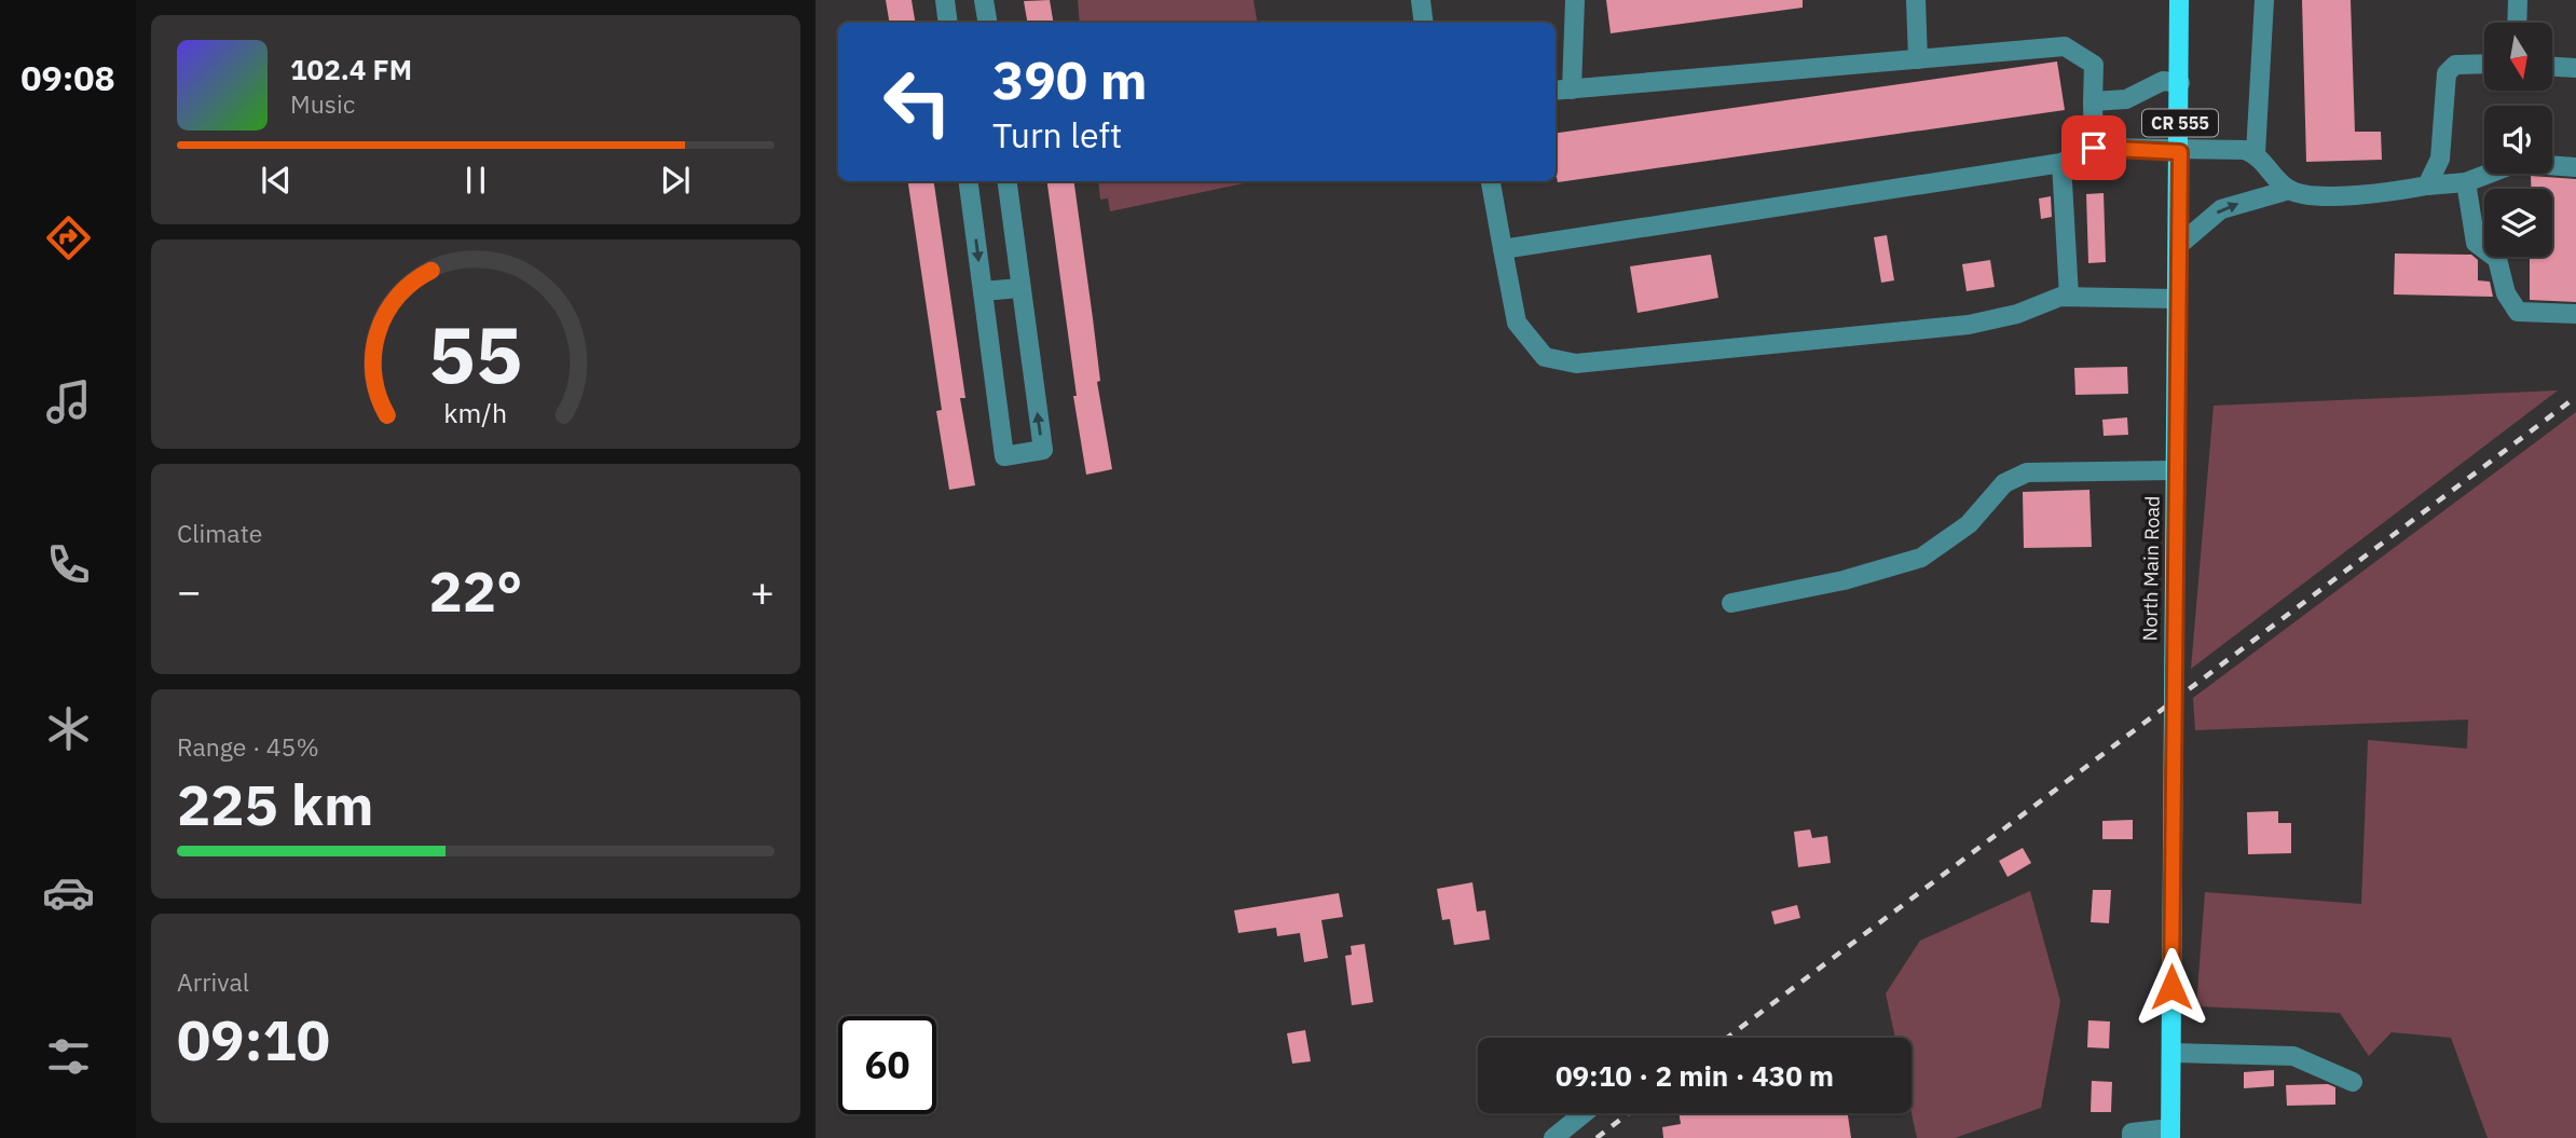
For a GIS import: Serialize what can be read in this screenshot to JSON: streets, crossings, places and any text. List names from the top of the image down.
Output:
{
  "streets": {
    "main road": ["CR 555", "North Main Road"]
  },
  "north": "bottom",
  "page": {
    "tabs": "09:08",
    "turn": ["390 m", "Turn left"],
    "song": ["102.4 FM", "Music"],
    "tile": [
      "Climate",
      ["Range · 45%", "225 km"],
      ["Arrival", "09:10"]
    ],
    "heat": ["−", "22°", "+"],
    "limit": "60",
    "trip": "09:10 · 2 min · 430 m",
    "gauge": ["55", "km/h"]
  }
}
